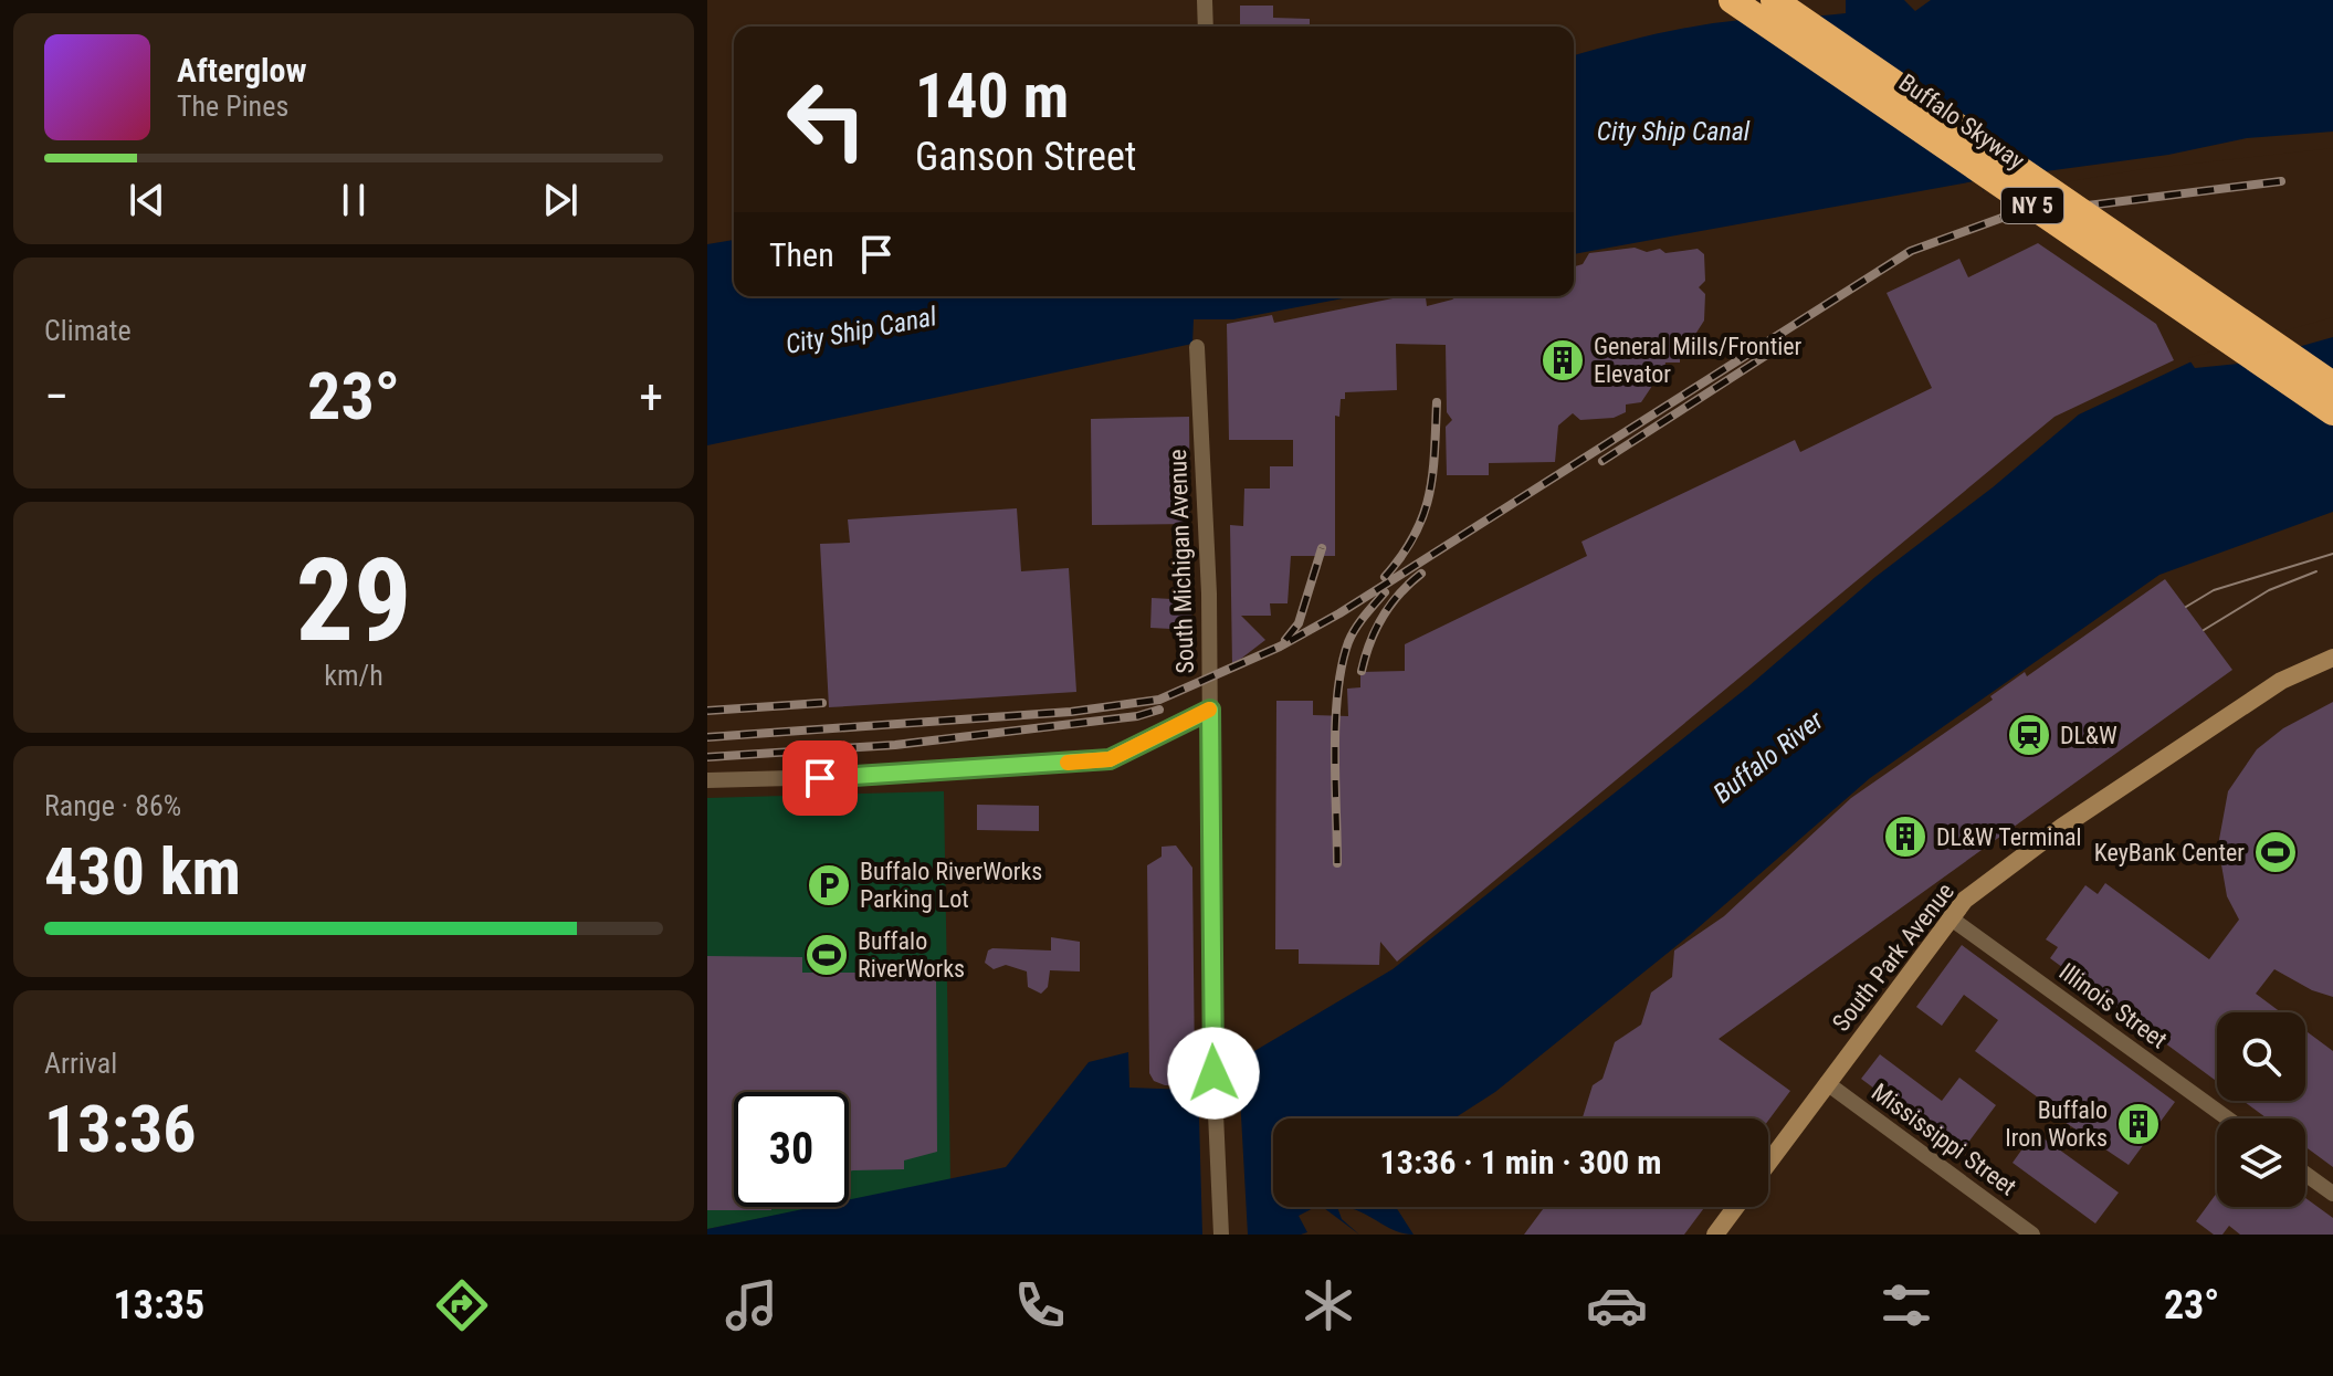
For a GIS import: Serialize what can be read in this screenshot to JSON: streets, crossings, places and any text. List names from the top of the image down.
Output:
{
  "streets": {
    "highway": ["Buffalo Skyway", "NY 5"],
    "street": [
      "South Michigan Avenue",
      "South Park Avenue",
      "Illinois Street",
      "Mississippi Street"
    ]
  },
  "crossings": [
    ["South Park Avenue", "Illinois Street"],
    ["South Park Avenue", "Mississippi Street"]
  ],
  "water": ["City Ship Canal", "Buffalo River"],
  "places": {
    "building": ["General Mills/Frontier Elevator", "DL&W Terminal", "Buffalo Iron Works"],
    "station": ["DL&W"],
    "sports": ["KeyBank Center", "Buffalo RiverWorks"],
    "parking": ["Buffalo RiverWorks Parking Lot"]
  },
  "page": {
    "turn": ["140 m", "Ganson Street"],
    "song": ["Afterglow", "The Pines"],
    "then": "Then",
    "tile": [
      "Climate",
      ["29", "km/h"],
      ["Range · 86%", "430 km"],
      ["Arrival", "13:36"]
    ],
    "heat": ["−", "23°", "+"],
    "limit": "30",
    "trip": "13:36 · 1 min · 300 m",
    "tabs": ["13:35", "23°"]
  }
}
